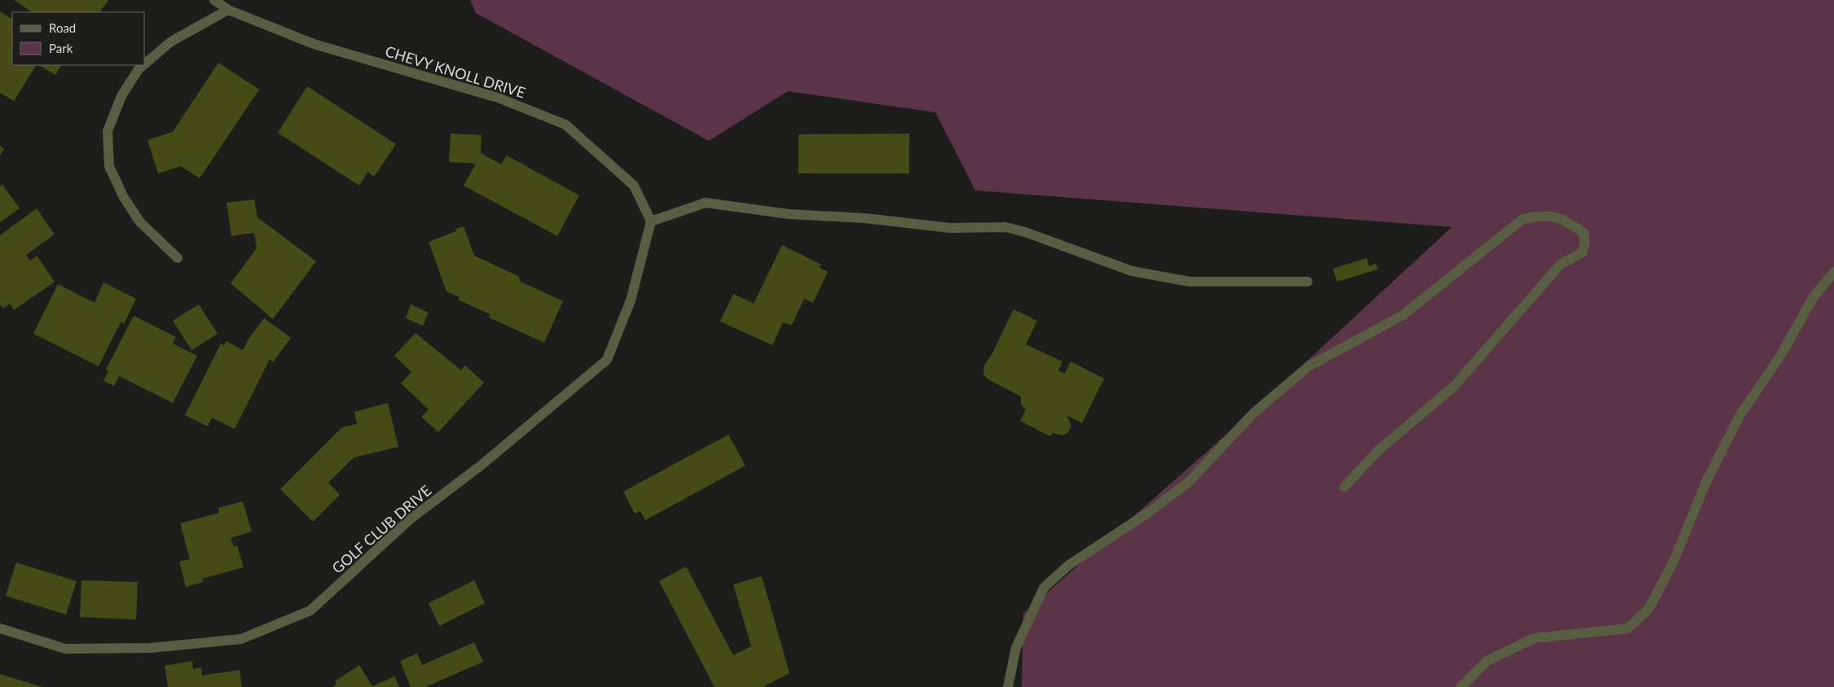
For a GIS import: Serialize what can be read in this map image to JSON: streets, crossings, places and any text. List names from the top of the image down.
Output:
{
  "streets": {
    "street": ["CHEVY KNOLL DRIVE", "GOLF CLUB DRIVE"]
  },
  "crossings": [
    ["CHEVY KNOLL DRIVE", "GOLF CLUB DRIVE"]
  ],
  "legend": ["Road", "Park"]
}
